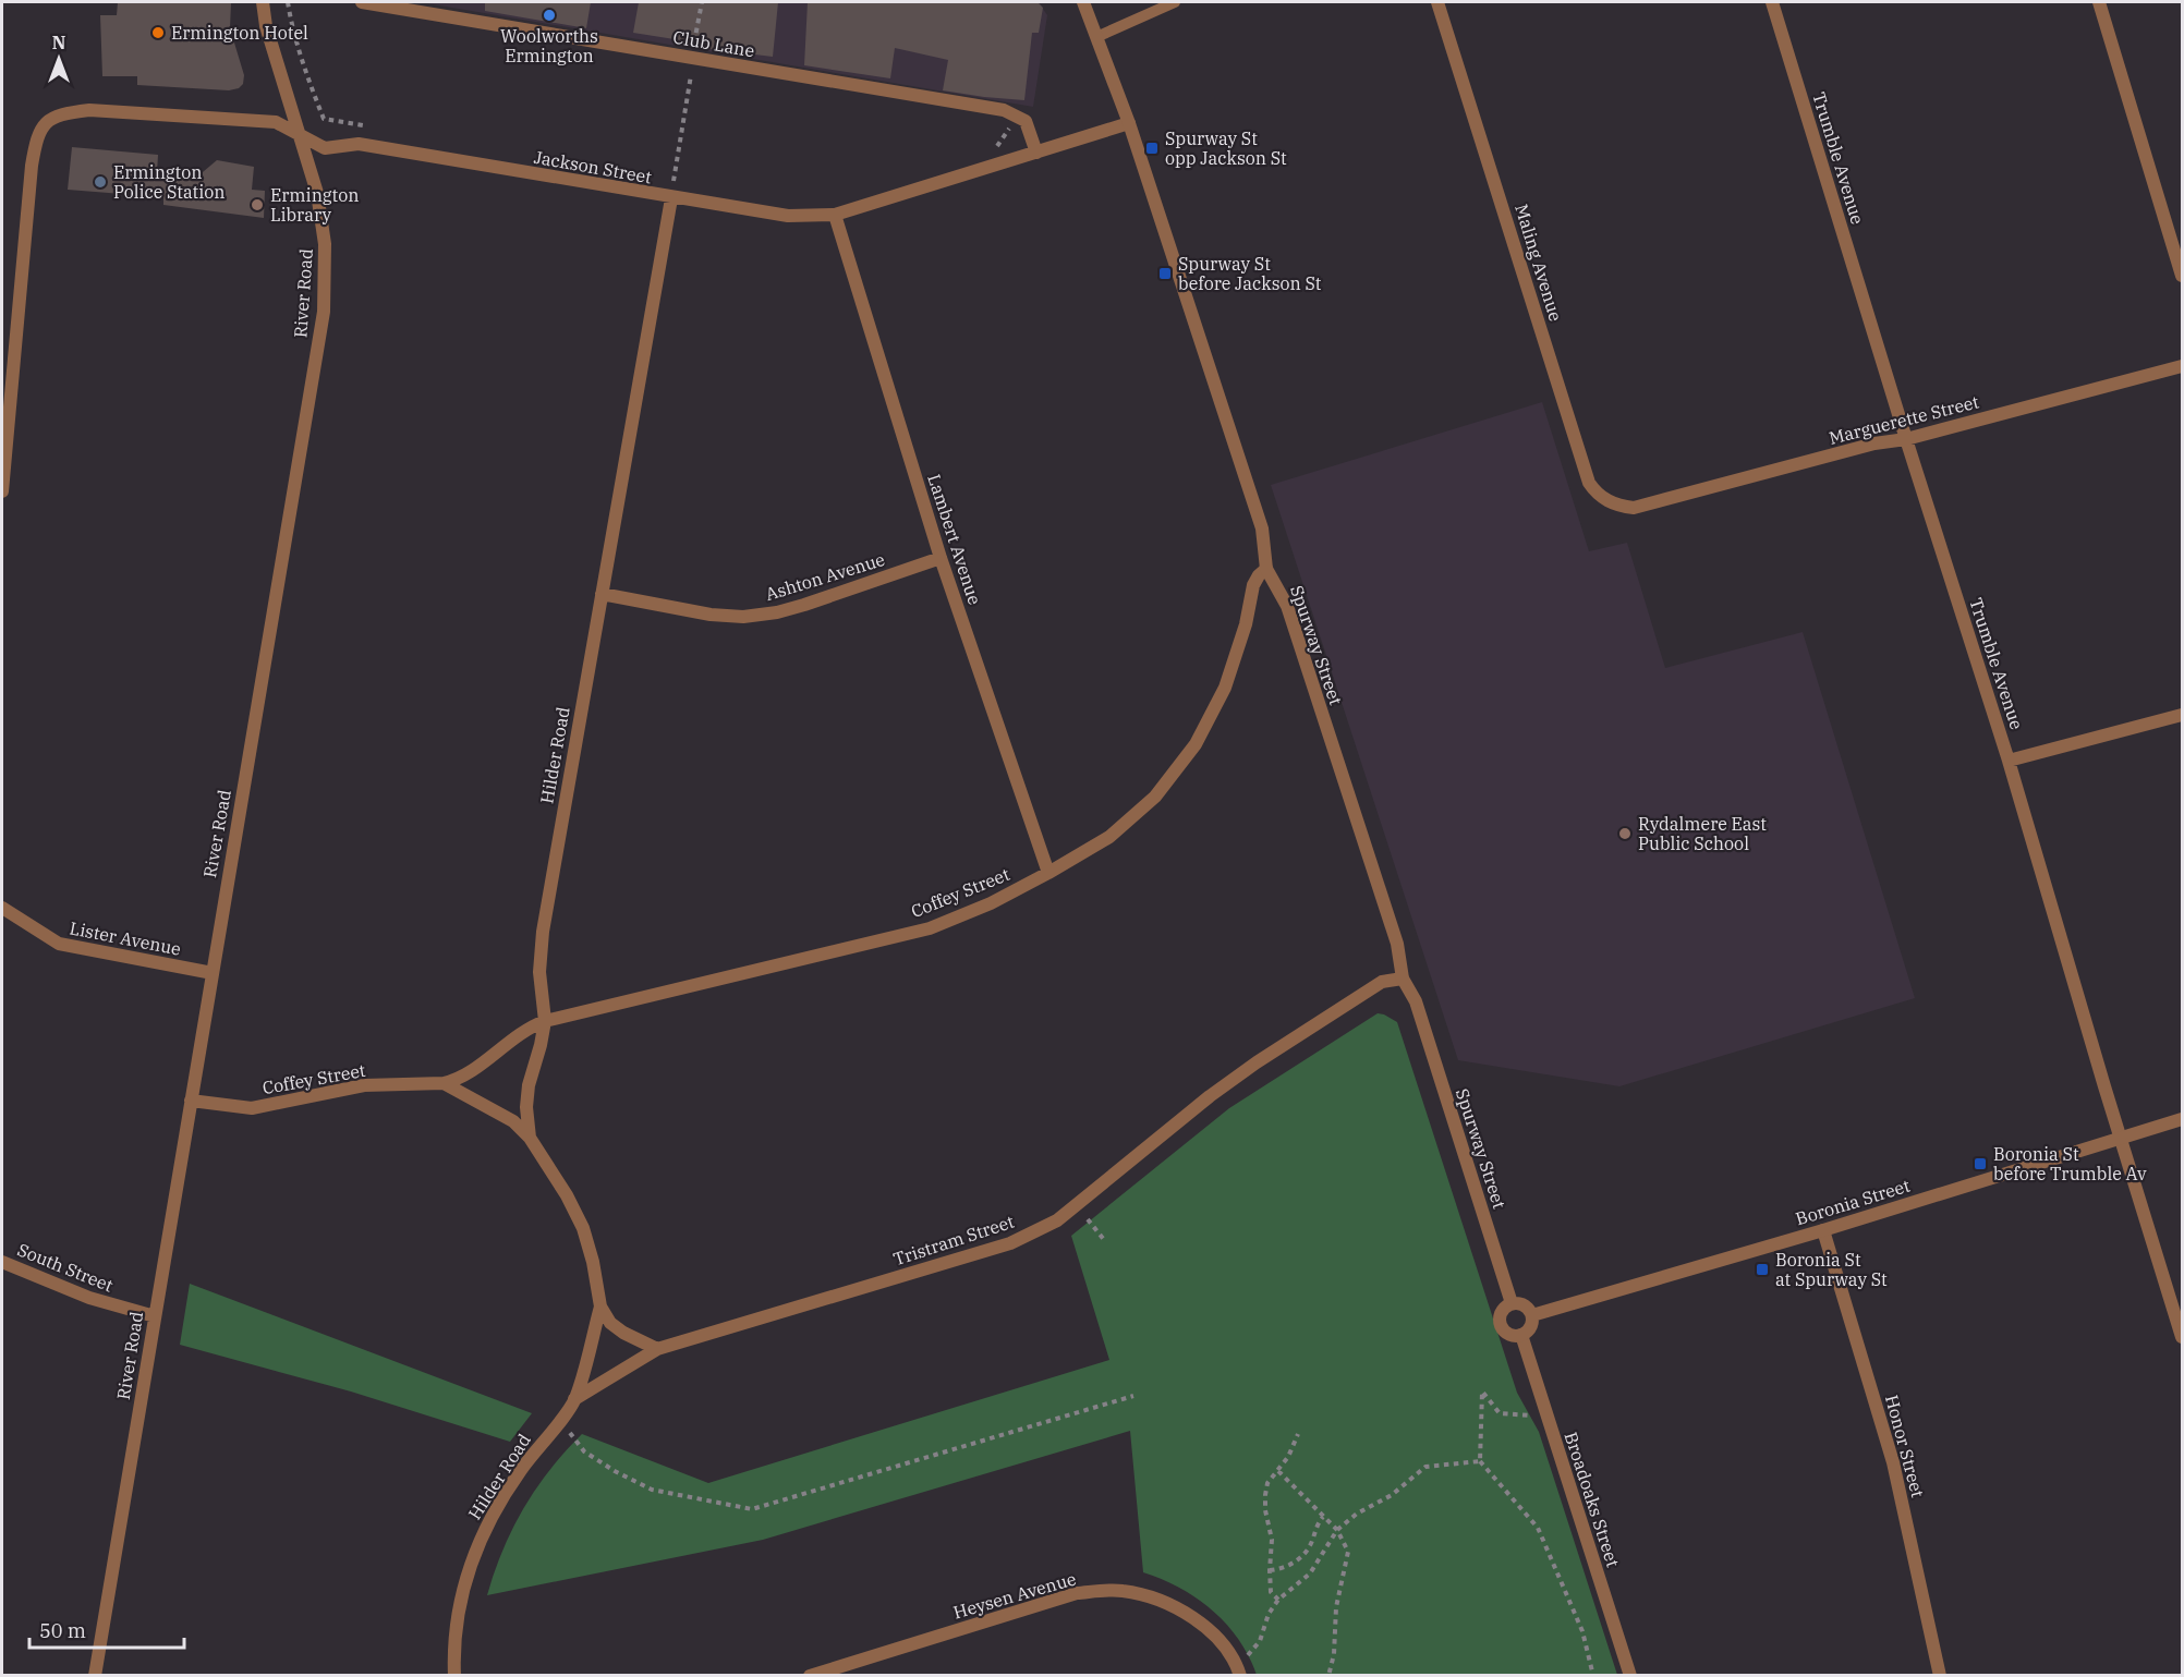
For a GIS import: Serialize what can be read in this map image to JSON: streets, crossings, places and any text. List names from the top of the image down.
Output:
{
  "streets": {
    "street": [
      "Club Lane",
      "Trumble Avenue",
      "Jackson Street",
      "Maling Avenue",
      "River Road",
      "Marguerette Street",
      "Lambert Avenue",
      "Ashton Avenue",
      "Spurway Street",
      "Hilder Road",
      "Coffey Street",
      "Lister Avenue",
      "Boronia Street",
      "Tristram Street",
      "South Street",
      "Honor Street",
      "Broadoaks Street",
      "Heysen Avenue"
    ]
  },
  "crossings": [
    ["Club Lane", "Jackson Street"],
    ["Trumble Avenue", "Marguerette Street"],
    ["Trumble Avenue", "Boronia Street"],
    ["Jackson Street", "River Road"],
    ["Jackson Street", "Lambert Avenue"],
    ["Jackson Street", "Spurway Street"],
    ["Jackson Street", "Hilder Road"],
    ["Maling Avenue", "Marguerette Street"],
    ["River Road", "Coffey Street"],
    ["River Road", "Lister Avenue"],
    ["River Road", "South Street"],
    ["Lambert Avenue", "Ashton Avenue"],
    ["Lambert Avenue", "Coffey Street"],
    ["Ashton Avenue", "Hilder Road"],
    ["Spurway Street", "Coffey Street"],
    ["Spurway Street", "Boronia Street"],
    ["Spurway Street", "Tristram Street"],
    ["Spurway Street", "Broadoaks Street"],
    ["Hilder Road", "Coffey Street"],
    ["Hilder Road", "Tristram Street"],
    ["Boronia Street", "Honor Street"],
    ["Boronia Street", "Broadoaks Street"]
  ],
  "places": {
    "other": [
      "Woolworths Ermington",
      "Ermington Hotel",
      "Ermington Police Station",
      "Ermington Library",
      "Rydalmere East Public School"
    ],
    "transit": [
      "Spurway St opp Jackson St",
      "Spurway St before Jackson St",
      "Boronia St before Trumble Av",
      "Boronia St at Spurway St"
    ]
  },
  "scale_bar": "50 m",
  "north": "top"
}
